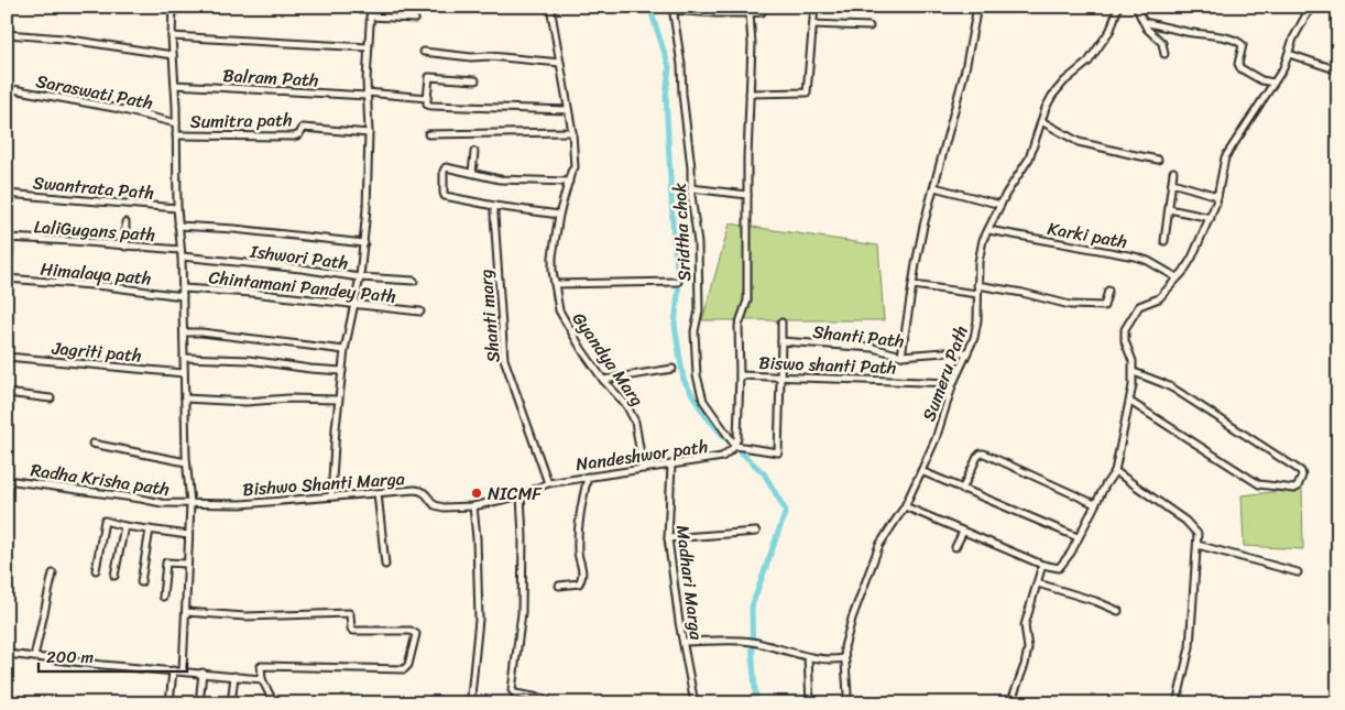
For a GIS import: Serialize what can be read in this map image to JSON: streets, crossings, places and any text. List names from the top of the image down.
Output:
{
  "streets": {
    "street": [
      "Balram Path",
      "Saraswati Path",
      "Sumitra path",
      "Swantrata Path",
      "LaliGugans path",
      "Sridtha chok",
      "Karki path",
      "Ishwori Path",
      "Himalaya path",
      "Chintamani Pandey Path",
      "Shanti marg",
      "Shanti Path",
      "Jagriti path",
      "Gyandya Marg",
      "Biswo shanti Path",
      "Sumeru Path",
      "Nandeshwor path",
      "Radha Krisha path",
      "Bishwo Shanti Marga",
      "Madhari Marga"
    ]
  },
  "crossings": [
    ["Balram Path", "Gyandya Marg"],
    ["Sridtha chok", "Biswo shanti Path"],
    ["Sridtha chok", "Nandeshwor path"],
    ["Karki path", "Sumeru Path"],
    ["Shanti marg", "Nandeshwor path"],
    ["Shanti marg", "Bishwo Shanti Marga"],
    ["Shanti Path", "Sumeru Path"],
    ["Gyandya Marg", "Nandeshwor path"],
    ["Biswo shanti Path", "Sumeru Path"],
    ["Biswo shanti Path", "Nandeshwor path"],
    ["Nandeshwor path", "Bishwo Shanti Marga"],
    ["Nandeshwor path", "Madhari Marga"],
    ["Radha Krisha path", "Bishwo Shanti Marga"]
  ],
  "places": ["NICMF"],
  "scale_bar": "200 m"
}
